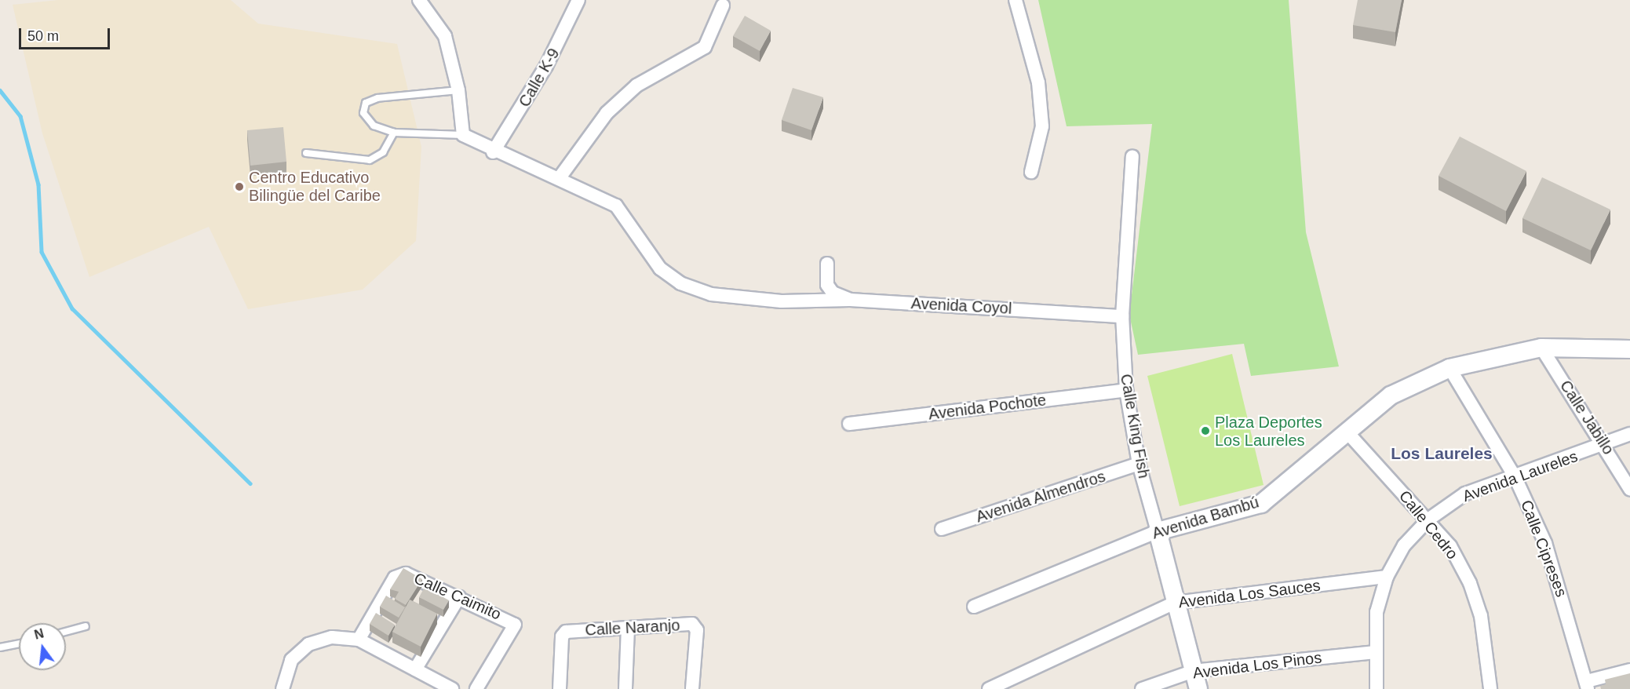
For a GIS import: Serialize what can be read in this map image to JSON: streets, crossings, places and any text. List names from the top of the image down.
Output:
{
  "streets": {
    "street": [
      "Calle K-9",
      "Avenida Coyol",
      "Avenida Pochote",
      "Calle Jabillo",
      "Calle King Fish",
      "Avenida Laureles",
      "Avenida Almendros",
      "Avenida Bambú",
      "Calle Cedro",
      "Calle Cipreses",
      "Avenida Los Sauces",
      "Calle Caimito",
      "Calle Naranjo",
      "Avenida Los Pinos"
    ]
  },
  "crossings": [
    ["Avenida Coyol", "Calle King Fish"],
    ["Avenida Pochote", "Calle King Fish"],
    ["Calle Jabillo", "Avenida Laureles"],
    ["Calle Jabillo", "Avenida Bambú"],
    ["Calle King Fish", "Avenida Almendros"],
    ["Calle King Fish", "Avenida Bambú"],
    ["Calle King Fish", "Avenida Los Sauces"],
    ["Calle King Fish", "Avenida Los Pinos"],
    ["Avenida Laureles", "Calle Cedro"],
    ["Avenida Laureles", "Calle Cipreses"],
    ["Avenida Laureles", "Avenida Los Sauces"],
    ["Avenida Laureles", "Avenida Los Pinos"],
    ["Avenida Bambú", "Calle Cedro"],
    ["Avenida Bambú", "Calle Cipreses"]
  ],
  "districts": ["Los Laureles"],
  "places": ["Centro Educativo Bilingüe del Caribe", "Plaza Deportes Los Laureles"],
  "scale_bar": "50 m",
  "north": "top"
}
